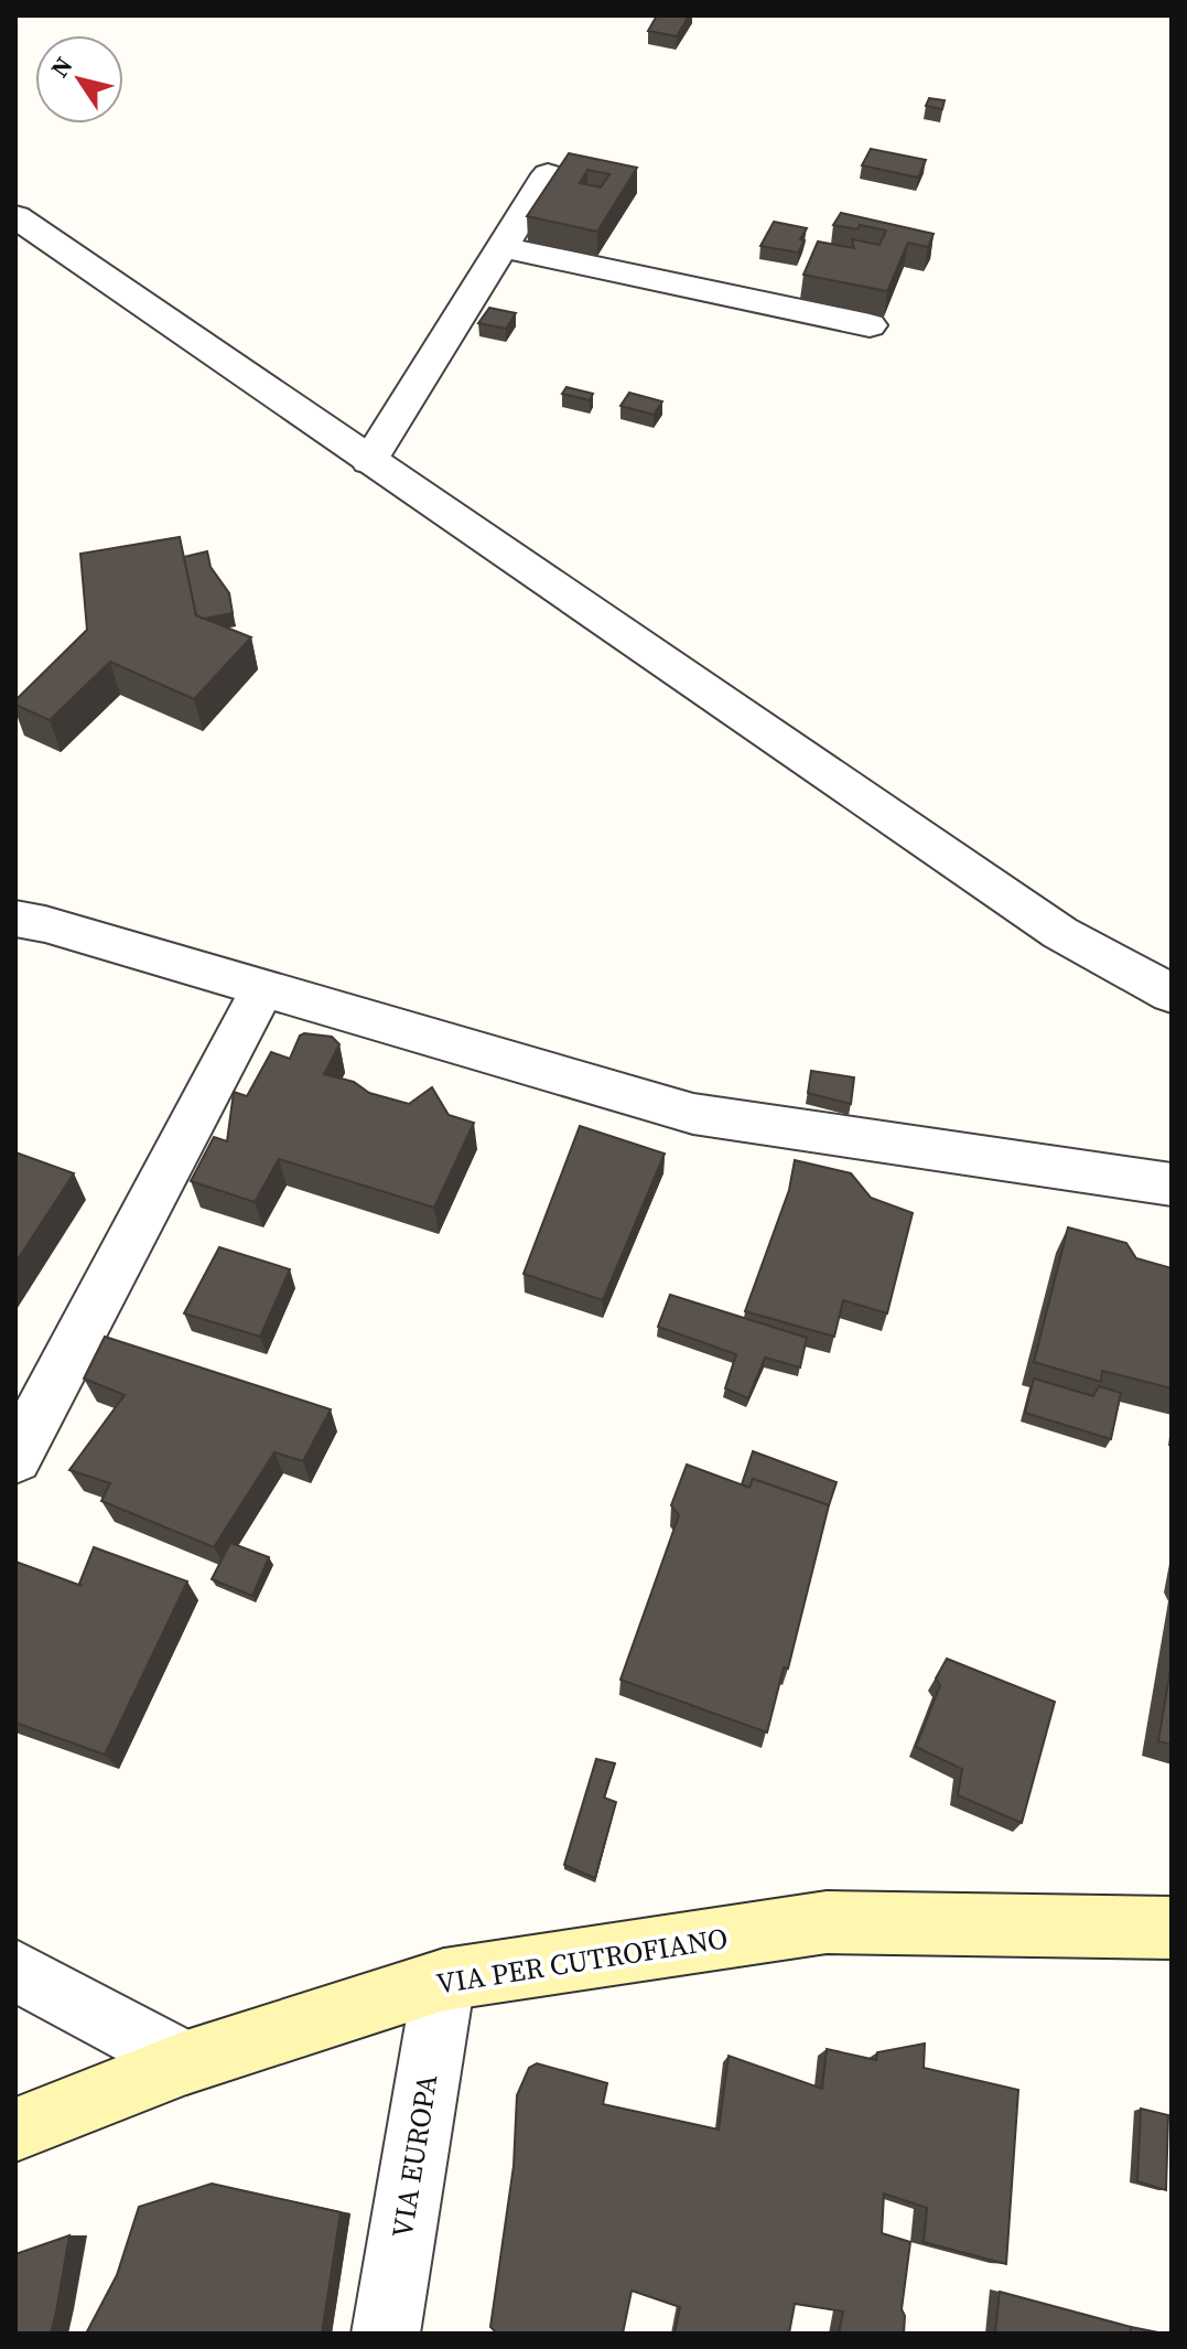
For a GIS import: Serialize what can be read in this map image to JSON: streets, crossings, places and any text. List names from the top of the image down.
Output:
{
  "streets": {
    "main road": ["VIA PER CUTROFIANO"],
    "street": ["VIA EUROPA"]
  },
  "crossings": [
    ["VIA PER CUTROFIANO", "VIA EUROPA"]
  ],
  "north": "top left"
}
